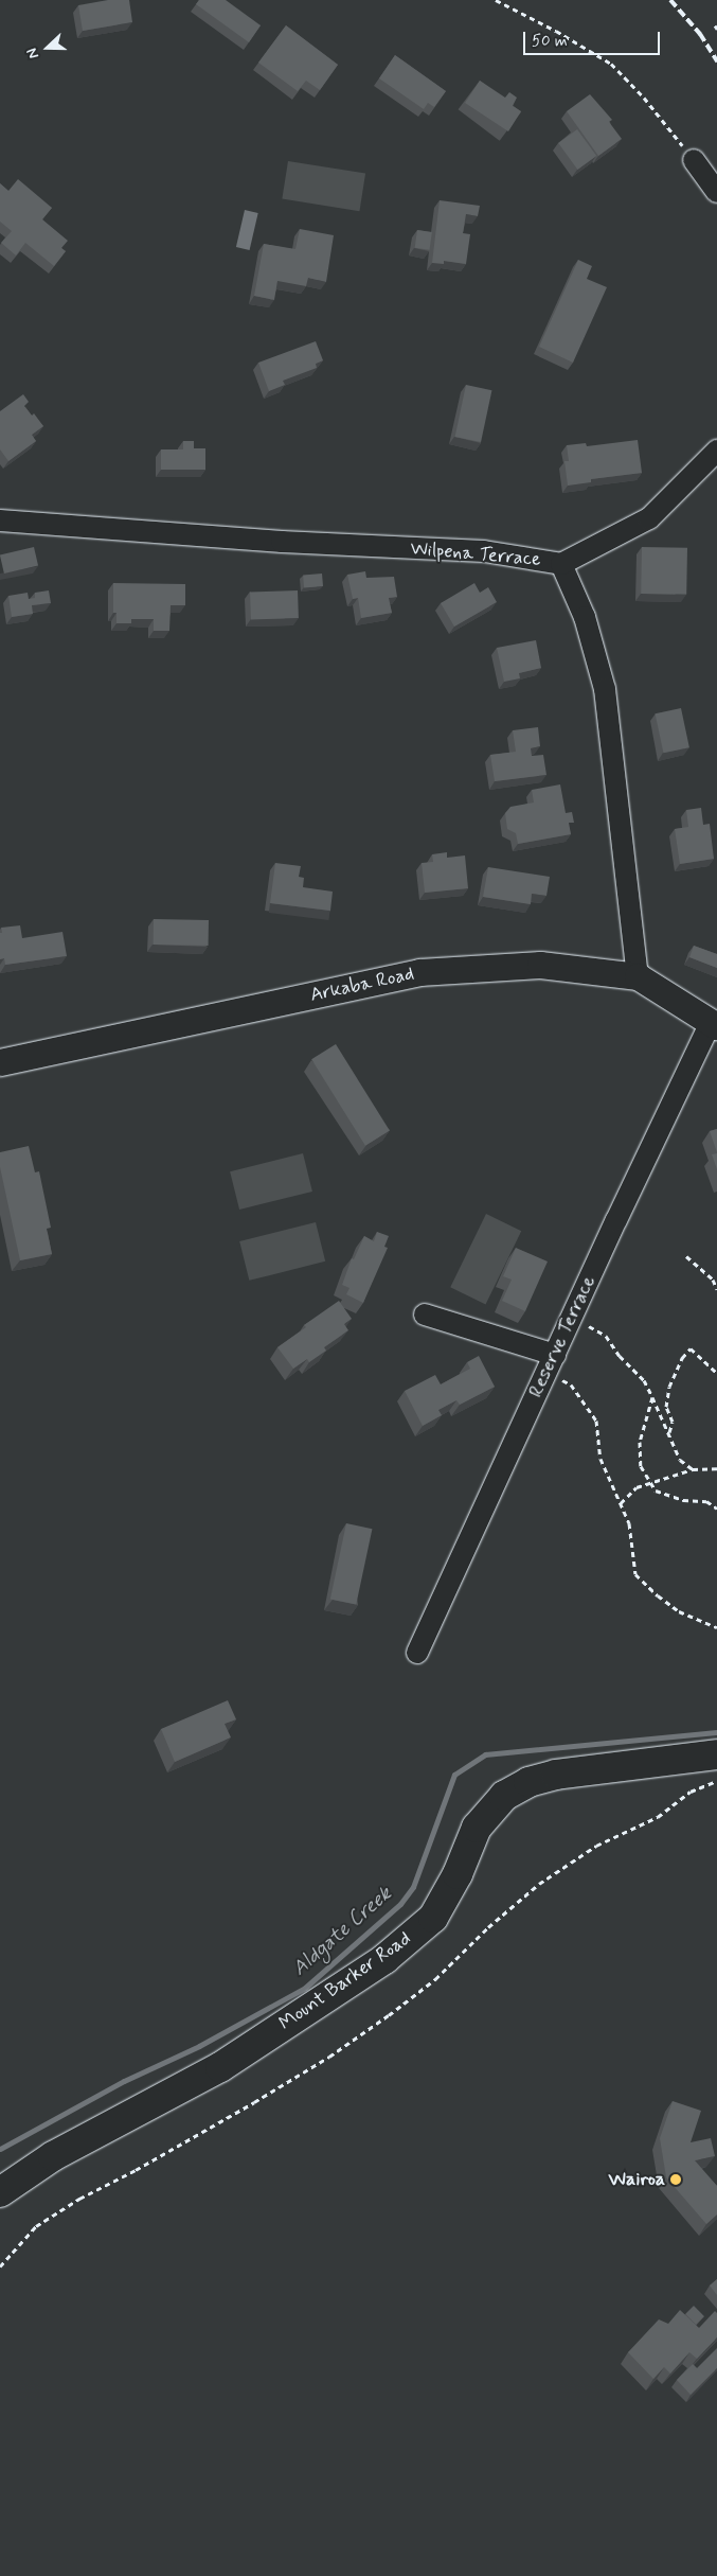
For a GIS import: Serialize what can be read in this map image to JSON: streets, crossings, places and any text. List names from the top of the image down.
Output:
{
  "streets": {
    "main road": ["Mount Barker Road"],
    "street": ["Wilpena Terrace", "Arkaba Road", "Reserve Terrace"]
  },
  "crossings": [
    ["Wilpena Terrace", "Arkaba Road"],
    ["Arkaba Road", "Reserve Terrace"]
  ],
  "water": ["Aldgate Creek"],
  "places": ["Wairoa"],
  "scale_bar": "50 m",
  "north": "left"
}
